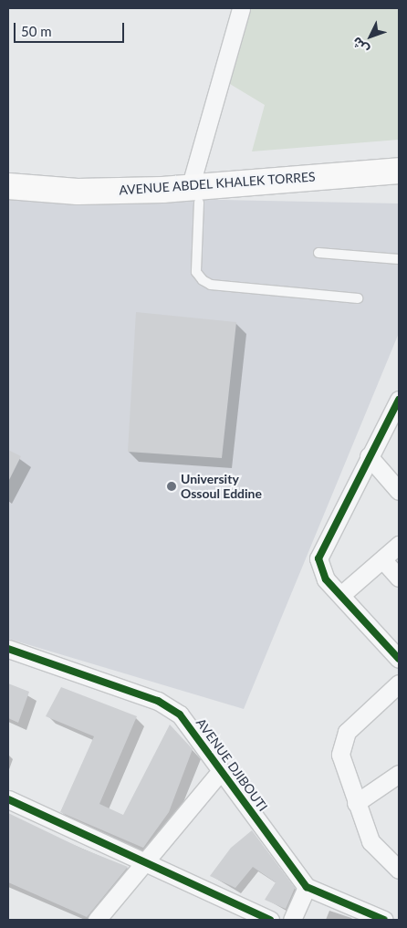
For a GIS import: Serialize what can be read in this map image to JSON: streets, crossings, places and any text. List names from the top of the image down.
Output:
{
  "streets": {
    "main road": ["AVENUE ABDEL KHALEK TORRES"],
    "street": ["AVENUE DJIBOUTI"]
  },
  "places": ["University Ossoul Eddine"],
  "scale_bar": "50 m",
  "north": "bottom left"
}
